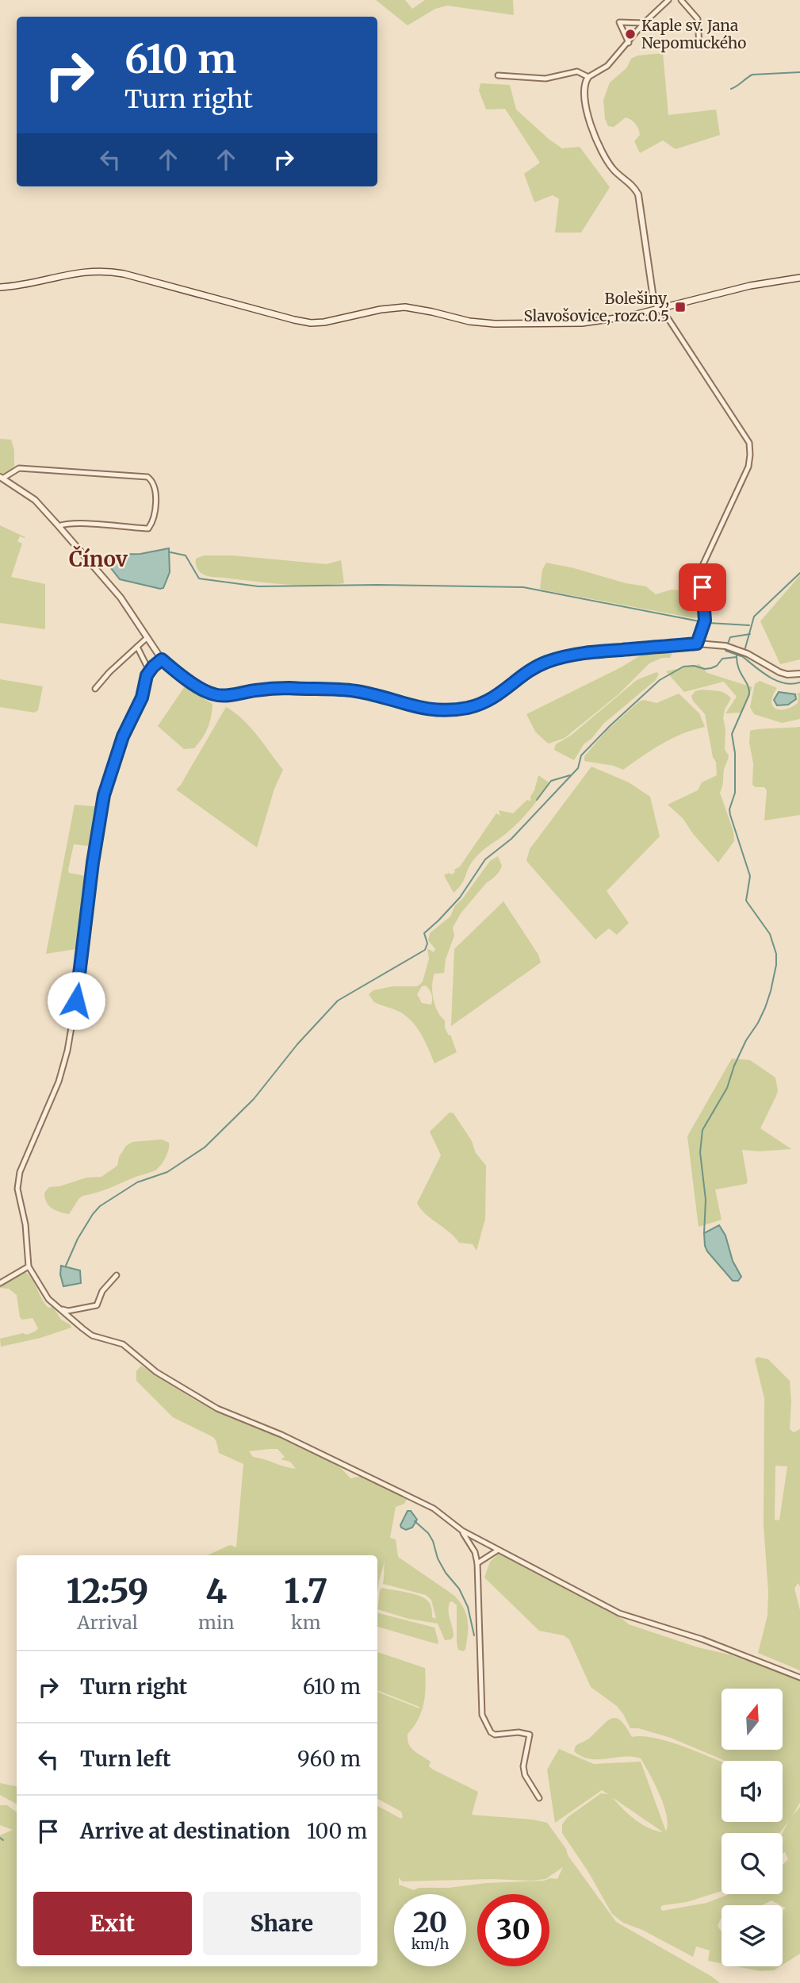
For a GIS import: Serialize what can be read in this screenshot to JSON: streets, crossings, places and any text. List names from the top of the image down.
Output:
{
  "districts": ["Čínov"],
  "places": {
    "other": ["Kaple sv. Jana Nepomuckého"],
    "transit": ["Bolešiny, Slavošovice, rozc.0.5"]
  },
  "north": "top",
  "page": {
    "turn": ["610 m", "Turn right"],
    "eta": [
      "12:59",
      "Arrival",
      "4",
      "min",
      "1.7",
      "km"
    ],
    "list": [
      {
        "name": "Turn right",
        "value": "610 m"
      },
      {
        "name": "Turn left",
        "value": "960 m"
      },
      {
        "name": "Arrive at destination",
        "value": "100 m"
      }
    ],
    "buttons": ["Exit", "Share"],
    "speed": "20 km/h",
    "limit": "30"
  }
}
